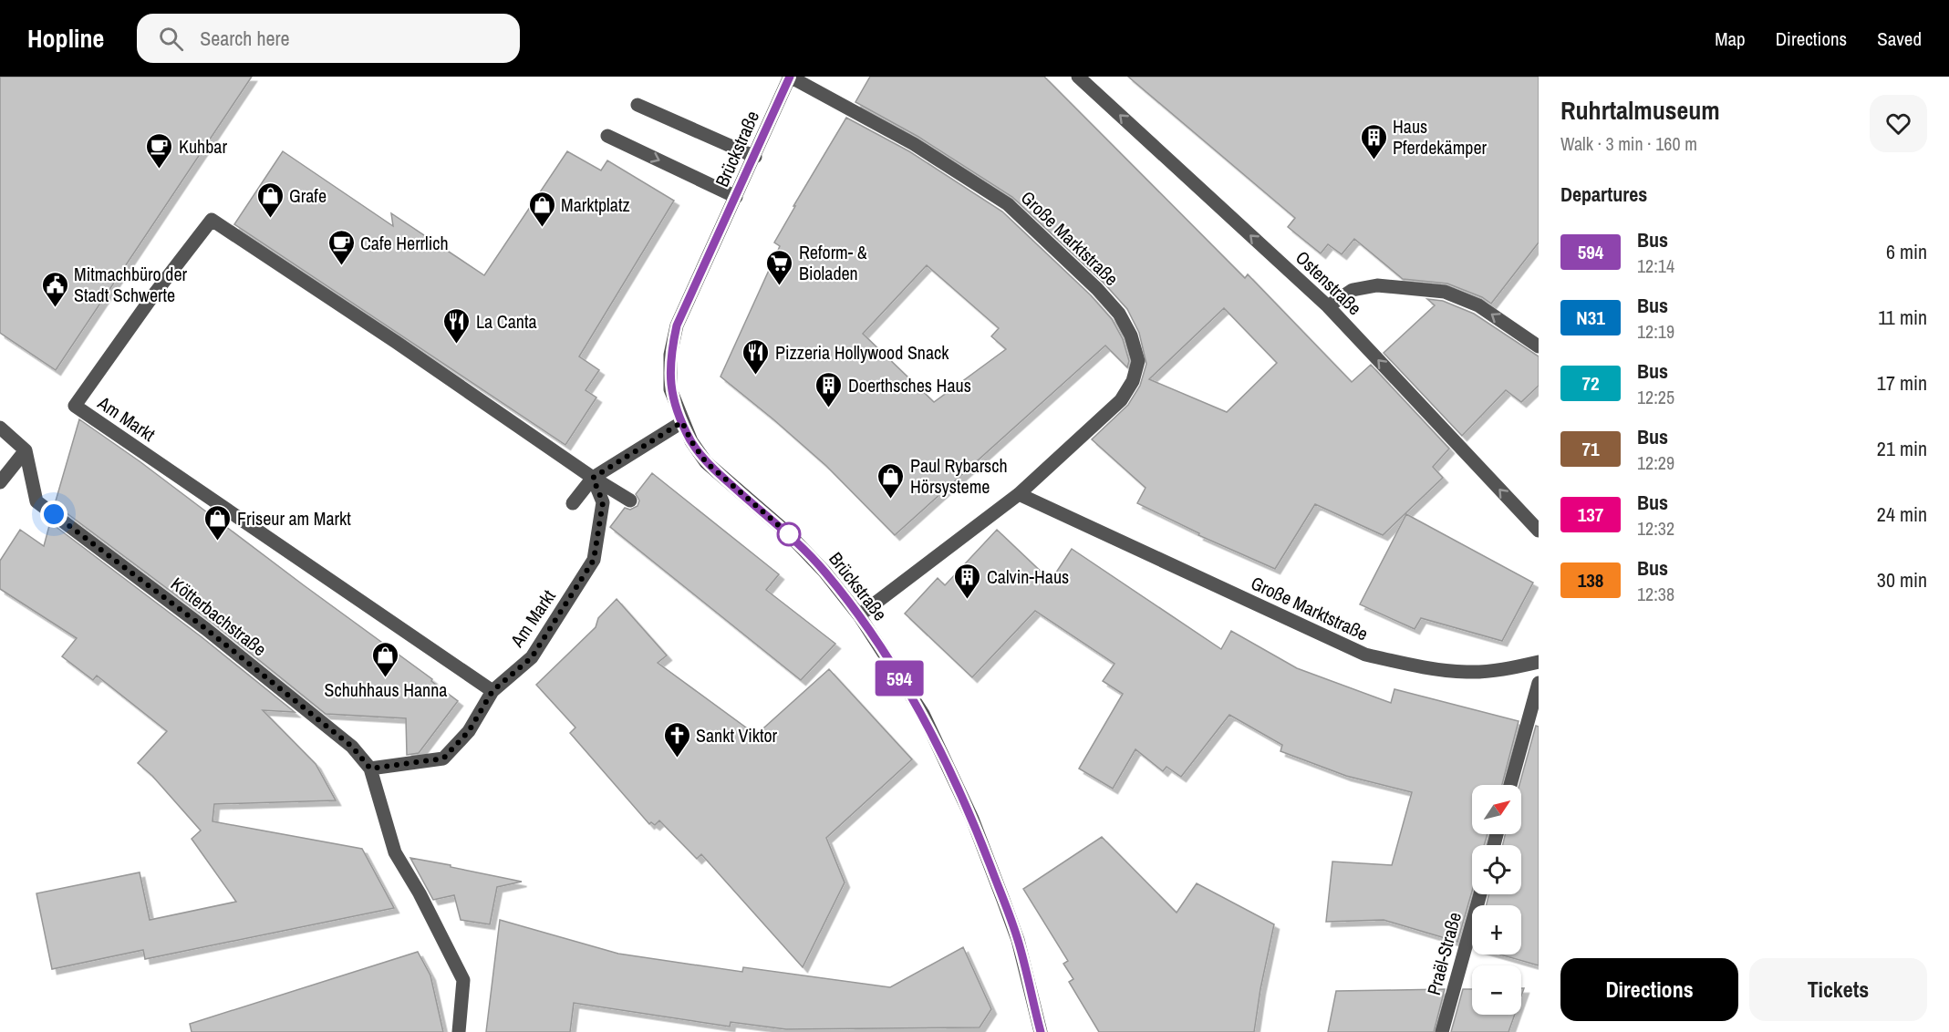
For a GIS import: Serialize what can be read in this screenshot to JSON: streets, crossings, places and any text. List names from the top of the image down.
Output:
{
  "streets": {
    "street": [
      "Brückstraße",
      "Große Marktstraße",
      "Ostenstraße",
      "Am Markt",
      "Kötterbachstraße",
      "Praël-Straße"
    ]
  },
  "crossings": [
    ["Brückstraße", "Große Marktstraße"]
  ],
  "one_way": ["Ostenstraße"],
  "places": {
    "building": ["Haus Pferdekämper", "Doerthsches Haus", "Calvin-Haus"],
    "cafe": ["Kuhbar", "Cafe Herrlich"],
    "shop": [
      "Grafe",
      "Marktplatz",
      "Paul Rybarsch Hörsysteme",
      "Friseur am Markt",
      "Schuhhaus Hanna"
    ],
    "supermarket": ["Reform- & Bioladen"],
    "public building": ["Mitmachbüro der Stadt Schwerte"],
    "restaurant": ["La Canta", "Pizzeria Hollywood Snack"],
    "church": ["Sankt Viktor"]
  },
  "lines": ["bus line 594"],
  "north": "top right",
  "page": {
    "header": "Hopline",
    "search": "Search here",
    "nav": ["Map", "Directions", "Saved"],
    "on_map": "594",
    "heading": [
      ["Ruhrtalmuseum", "Walk · 3 min · 160 m"],
      "Departures"
    ],
    "list": [
      {
        "mark": "594",
        "name": "Bus",
        "note": "12:14",
        "value": "6 min"
      },
      {
        "mark": "N31",
        "name": "Bus",
        "note": "12:19",
        "value": "11 min"
      },
      {
        "mark": "72",
        "name": "Bus",
        "note": "12:25",
        "value": "17 min"
      },
      {
        "mark": "71",
        "name": "Bus",
        "note": "12:29",
        "value": "21 min"
      },
      {
        "mark": "137",
        "name": "Bus",
        "note": "12:32",
        "value": "24 min"
      },
      {
        "mark": "138",
        "name": "Bus",
        "note": "12:38",
        "value": "30 min"
      }
    ],
    "map_buttons": ["+", "−"],
    "buttons": ["Directions", "Tickets"]
  }
}
